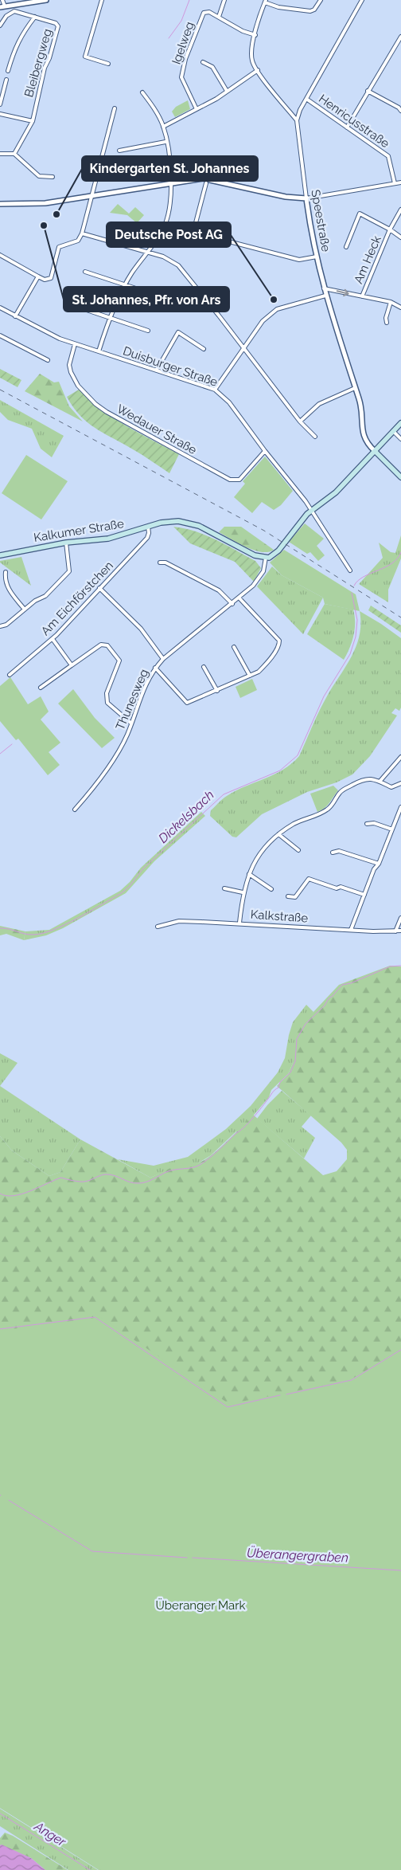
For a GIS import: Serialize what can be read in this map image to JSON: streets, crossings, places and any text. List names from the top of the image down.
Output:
{
  "streets": {
    "main road": ["Kalkumer Straße"],
    "street": [
      "Igelweg",
      "Bleibergweg",
      "Henricusstraße",
      "Speestraße",
      "Am Heck",
      "Duisburger Straße",
      "Wedauer Straße",
      "Am Eichförstchen",
      "Thunesweg",
      "Kalkstraße"
    ]
  },
  "crossings": [
    ["Duisburger Straße", "Wedauer Straße"],
    ["Kalkumer Straße", "Am Eichförstchen"],
    ["Kalkumer Straße", "Thunesweg"]
  ],
  "water": ["Dickelsbach", "Überangergraben", "Anger"],
  "parks": ["Überanger Mark"],
  "places": ["Kindergarten St. Johannes", "St. Johannes, Pfr. von Ars", "Deutsche Post AG"]
}
